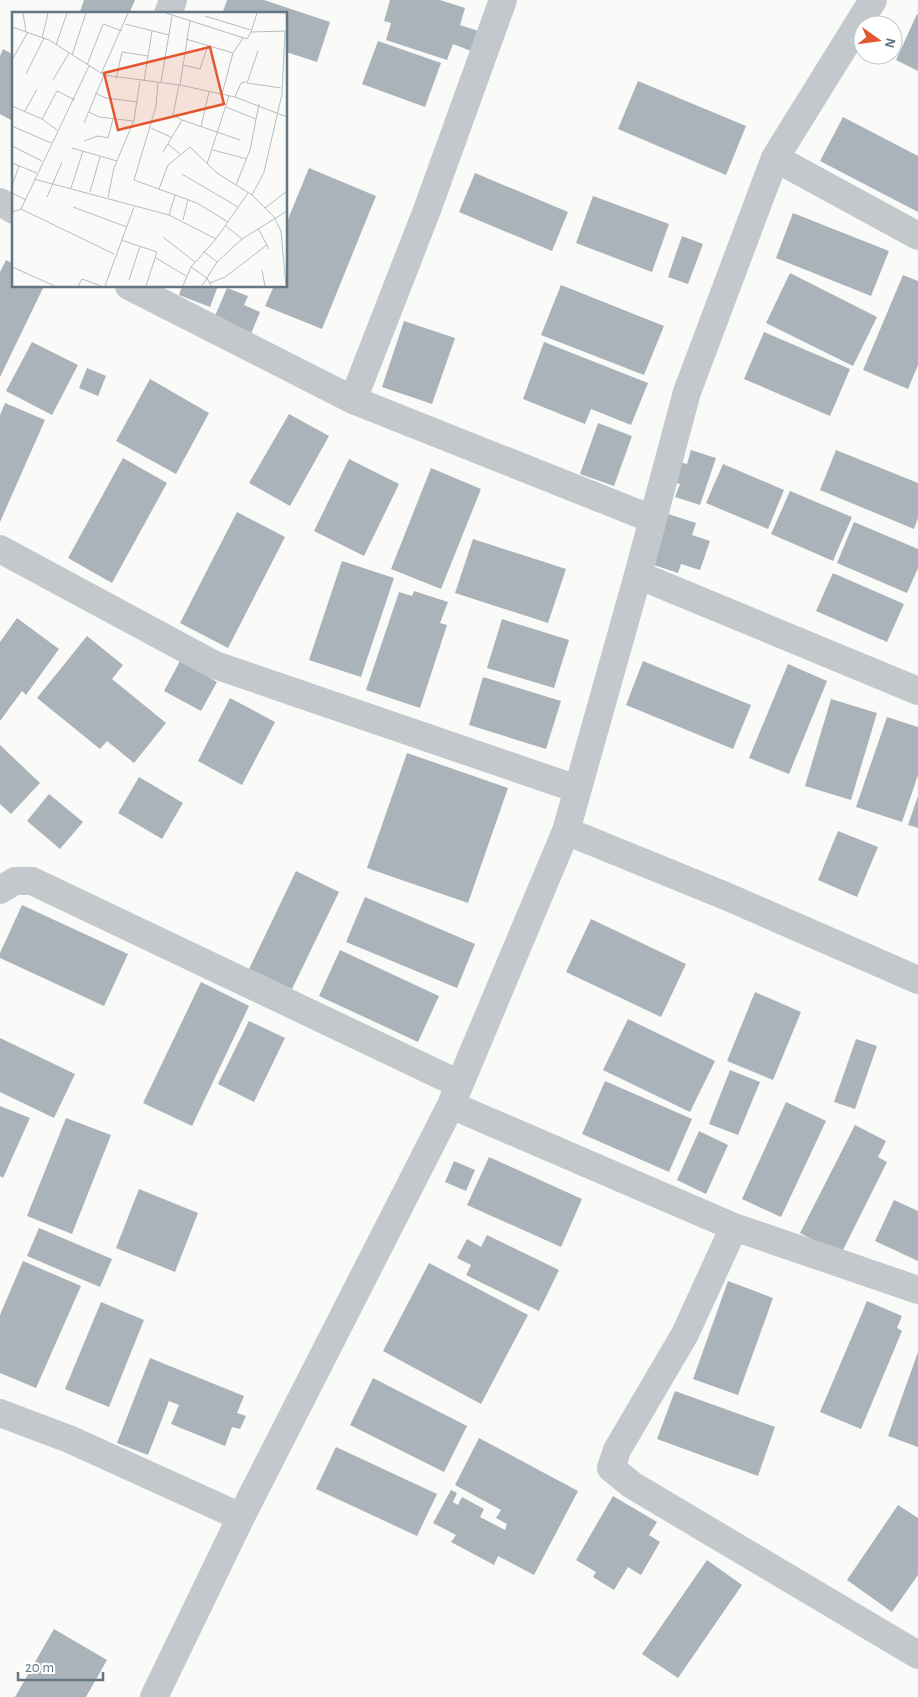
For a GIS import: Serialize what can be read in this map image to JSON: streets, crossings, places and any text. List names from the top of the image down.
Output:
{
  "scale_bar": "20 m",
  "north": "right"
}
